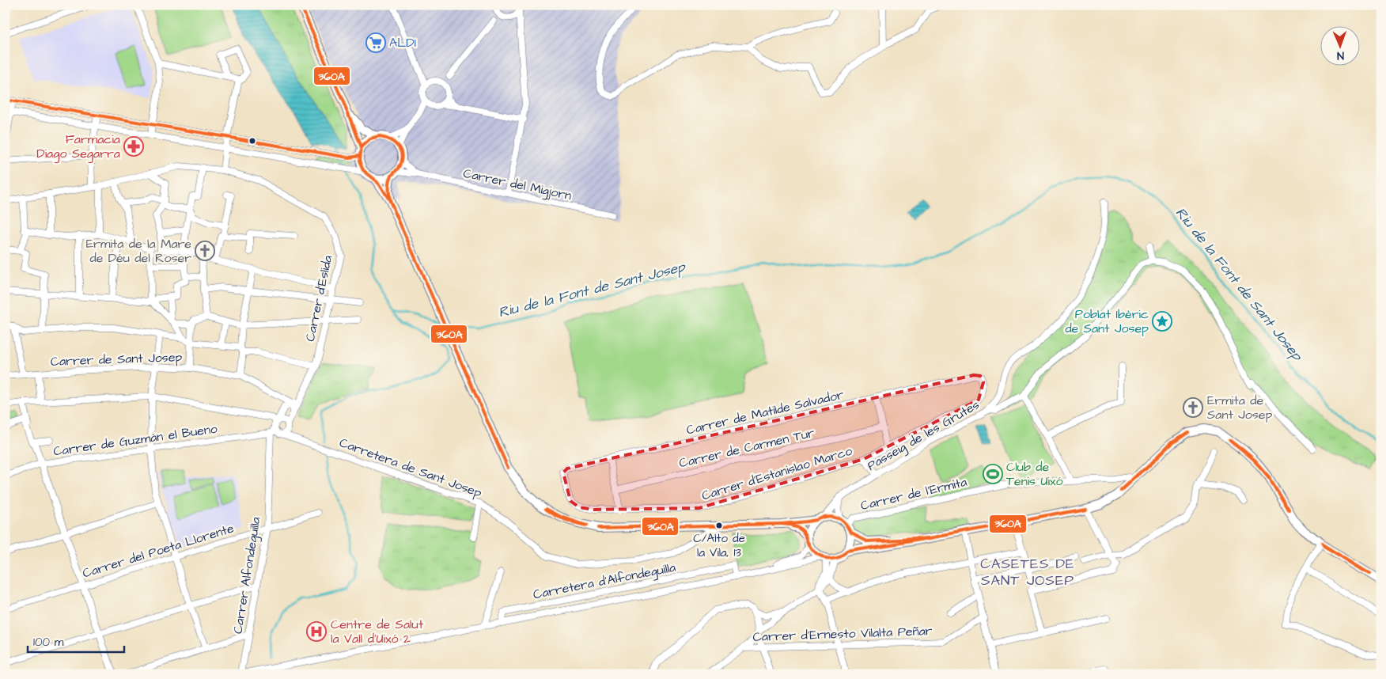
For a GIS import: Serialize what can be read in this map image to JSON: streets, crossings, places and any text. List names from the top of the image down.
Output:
{
  "streets": {
    "street": [
      "Carrer del Migjorn",
      "Carrer d'Eslida",
      "Carrer de Sant Josep",
      "Carrer de Matilde Salvador",
      "Passeig de les Grutes",
      "Carrer de Guzmán el Bueno",
      "Carrer de Carmen Tur",
      "Carretera de Sant Josep",
      "Carrer d'Estanislao Marco",
      "Carrer de l'Ermita",
      "Carrer del Poeta Llorente",
      "Carrer Alfondeguilla",
      "Carretera d'Alfondeguilla",
      "Carrer d'Ernesto Vilalta Peñar"
    ]
  },
  "crossings": [
    ["Carrer d'Eslida", "Carrer de Guzmán el Bueno"],
    ["Carrer d'Eslida", "Carretera de Sant Josep"],
    ["Carrer d'Eslida", "Carrer Alfondeguilla"],
    ["Carrer de Matilde Salvador", "Carrer d'Estanislao Marco"],
    ["Passeig de les Grutes", "Carrer de l'Ermita"],
    ["Passeig de les Grutes", "Carretera d'Alfondeguilla"],
    ["Carrer de Guzmán el Bueno", "Carretera de Sant Josep"],
    ["Carrer de Guzmán el Bueno", "Carrer Alfondeguilla"],
    ["Carretera de Sant Josep", "Carrer Alfondeguilla"],
    ["Carrer de l'Ermita", "Carretera d'Alfondeguilla"],
    ["Carrer del Poeta Llorente", "Carrer Alfondeguilla"],
    ["Carrer Alfondeguilla", "Carretera d'Alfondeguilla"]
  ],
  "districts": ["CASETES DE SANT JOSEP"],
  "water": ["Riu de la Font de Sant Josep"],
  "places": {
    "supermarket": ["ALDI"],
    "pharmacy": ["Farmacia Diago Segarra"],
    "church": ["Ermita de la Mare de Déu del Roser", "Ermita de Sant Josep"],
    "place": ["Poblat Ibèric de Sant Josep"],
    "sports": ["Club de Tenis Uixó"],
    "other": ["C/Alto de la Vila, 13"],
    "hospital": ["Centre de Salut la Vall d'Uixó 2"]
  },
  "lines": ["transit line 360A"],
  "scale_bar": "100 m",
  "north": "bottom"
}
